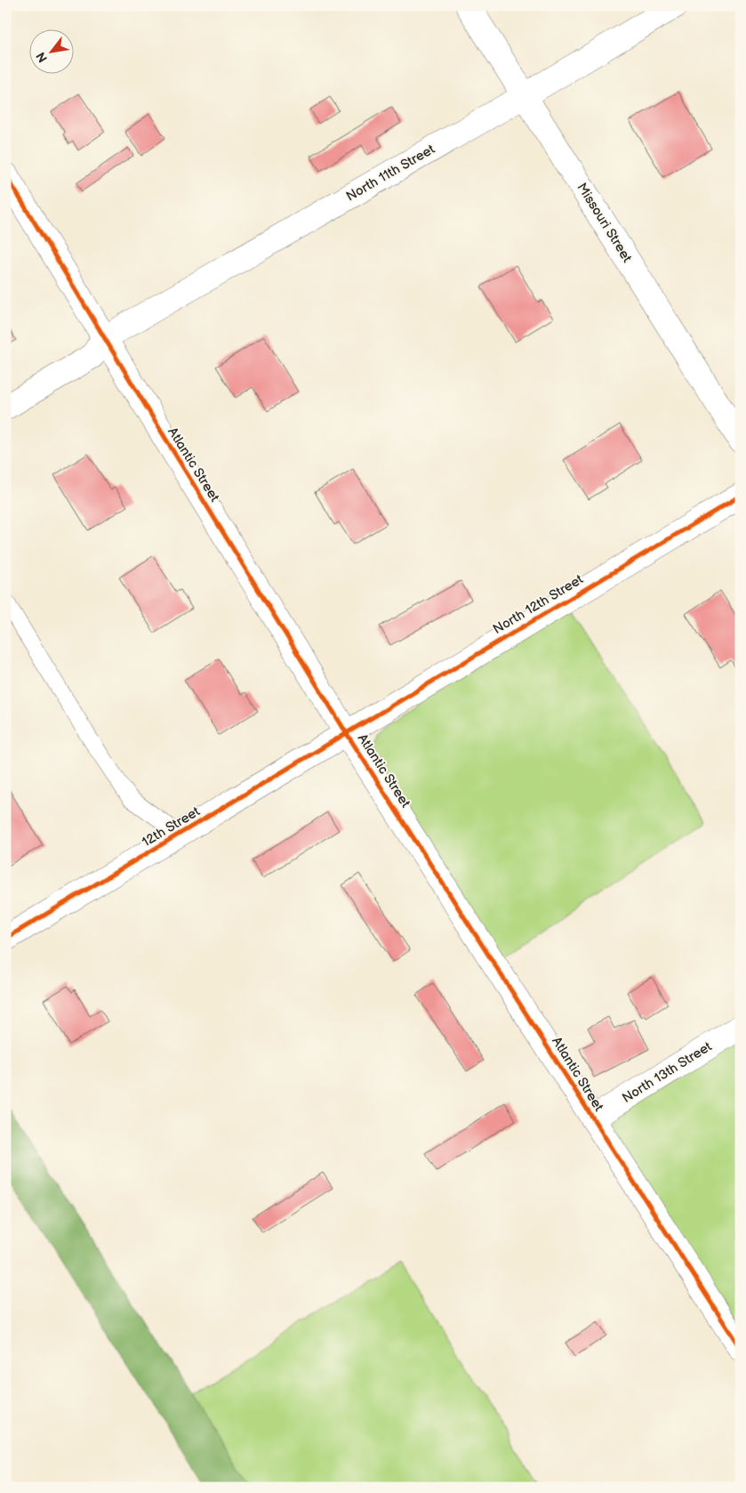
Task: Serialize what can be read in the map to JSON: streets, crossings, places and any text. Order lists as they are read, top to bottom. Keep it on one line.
{"streets":{"street":["North 11th Street","Missouri Street","Atlantic Street","North 12th Street","12th Street","North 13th Street"]},"crossings":[["North 11th Street","Missouri Street"],["North 11th Street","Atlantic Street"],["Atlantic Street","North 12th Street"],["Atlantic Street","12th Street"],["Atlantic Street","North 13th Street"],["North 12th Street","12th Street"]],"north":"bottom left"}
